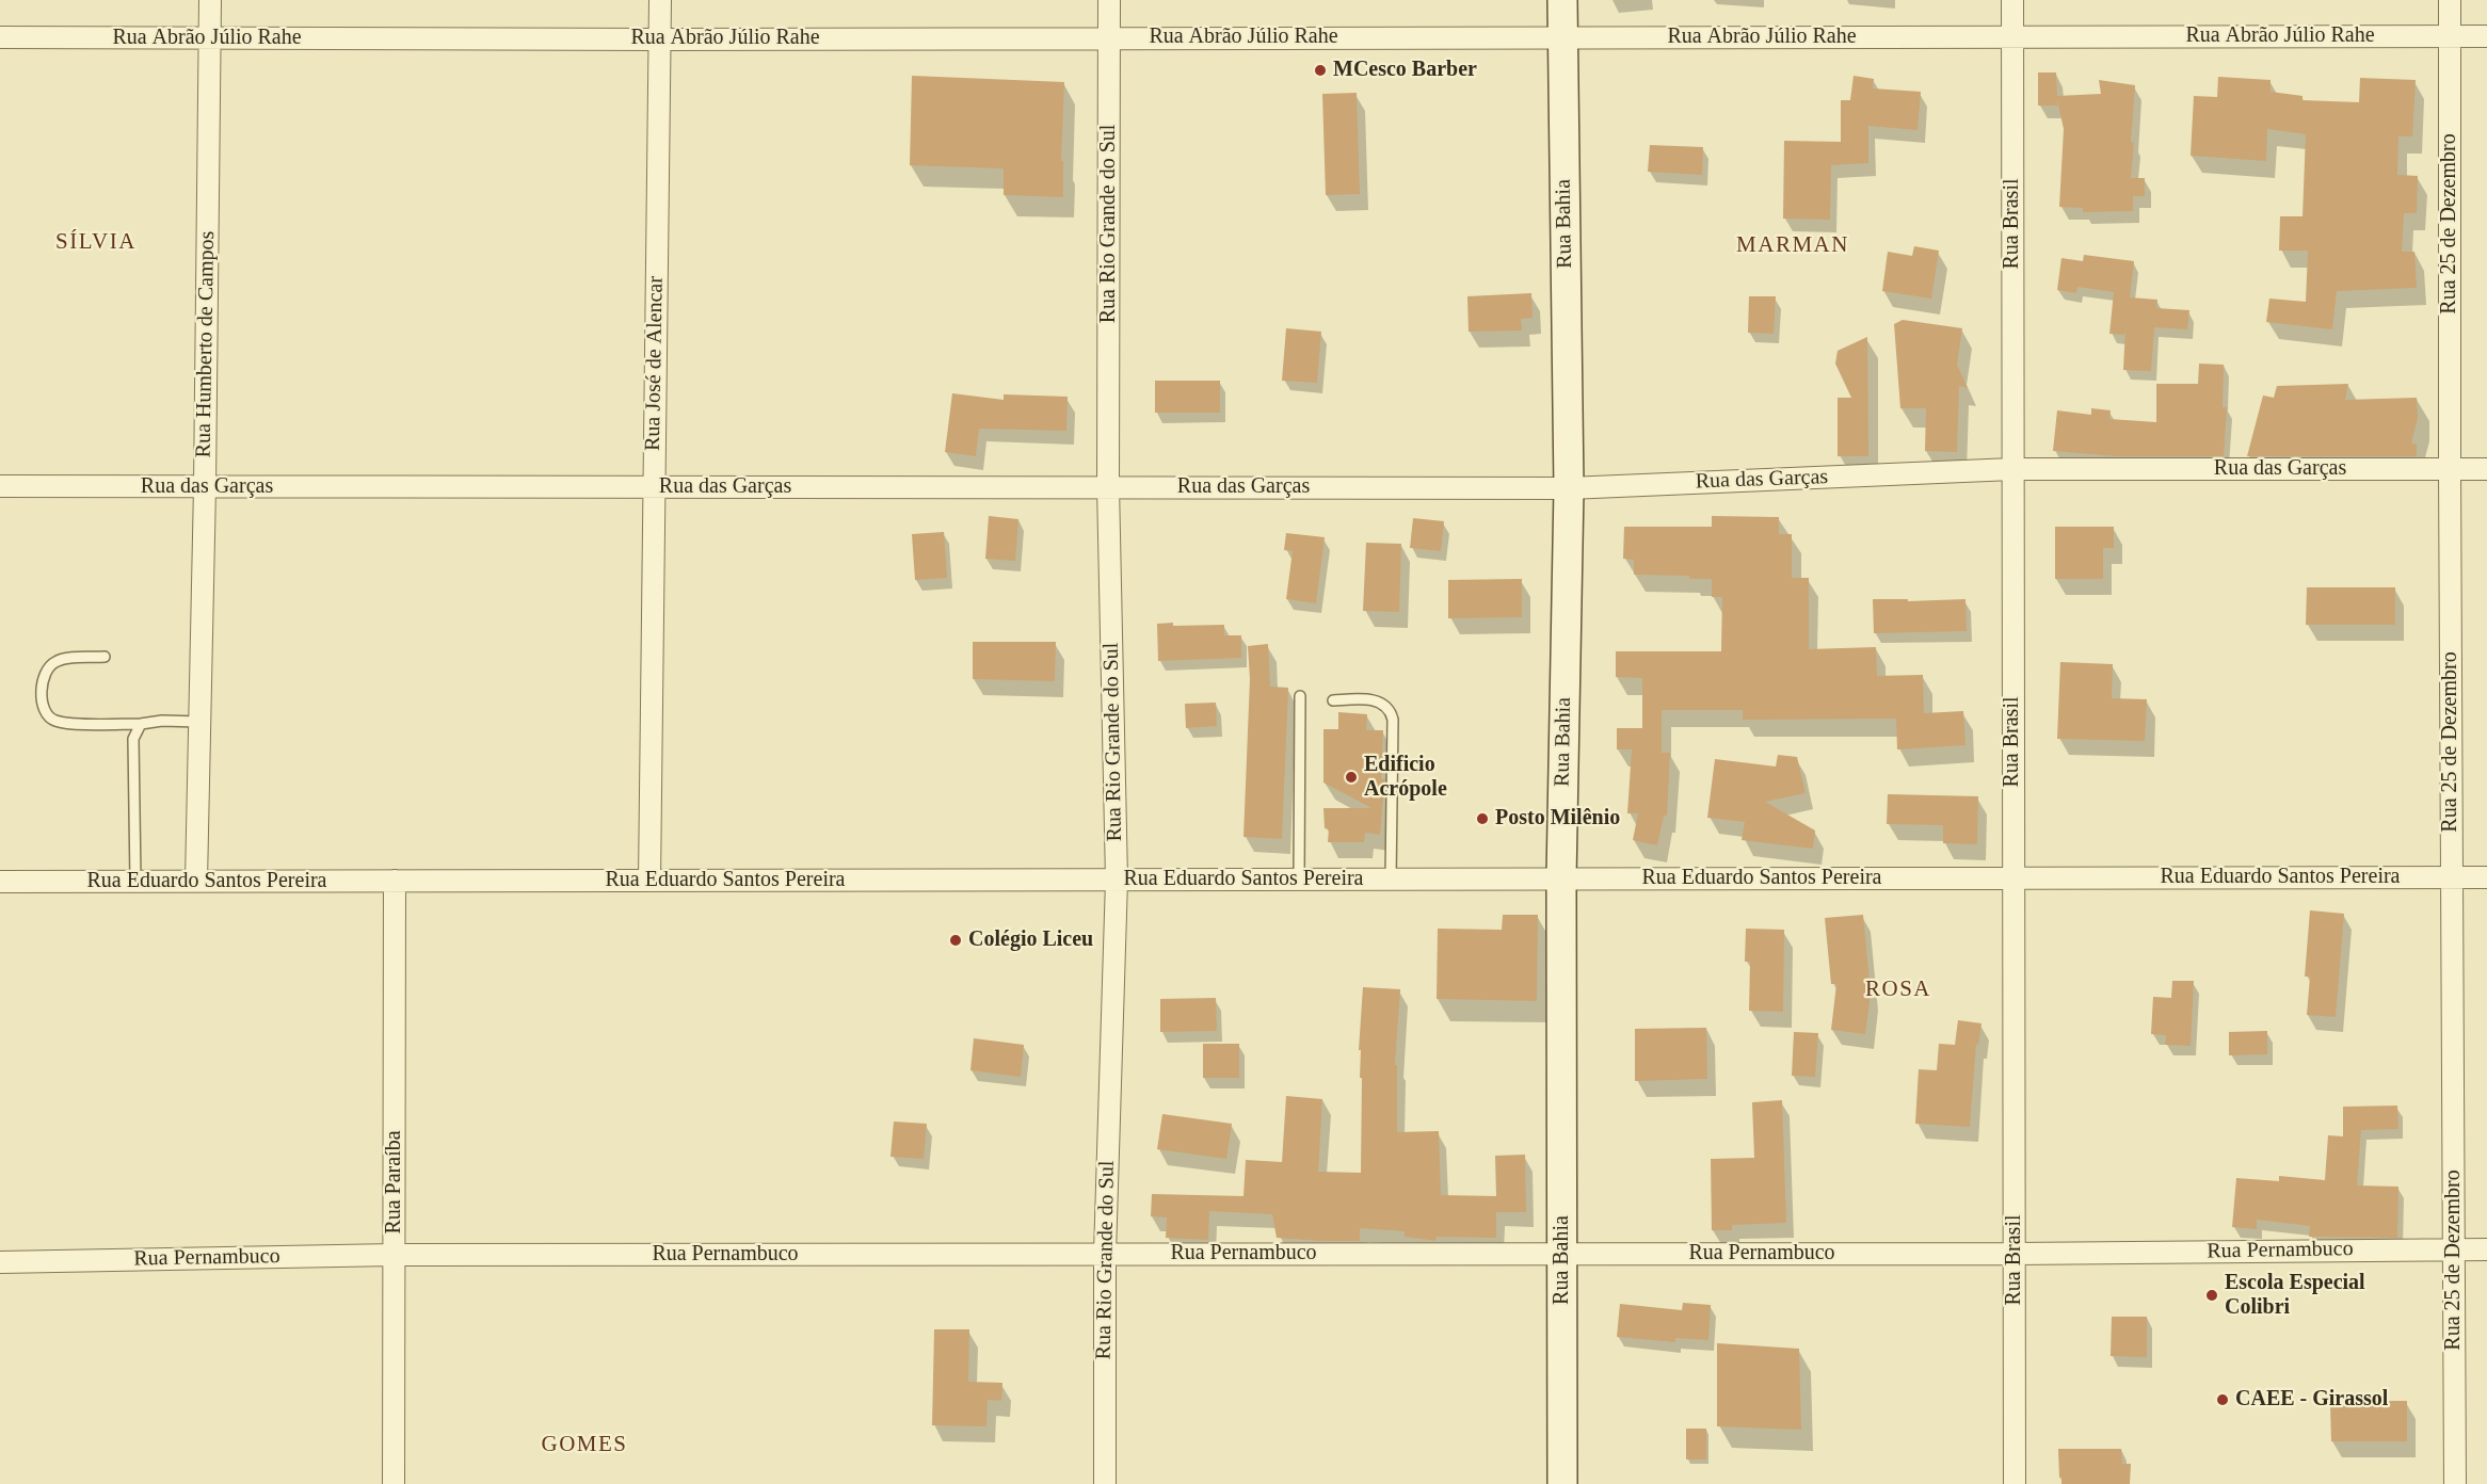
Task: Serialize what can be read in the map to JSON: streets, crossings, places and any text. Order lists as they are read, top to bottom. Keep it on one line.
{"streets":{"main road":["Rua Bahia"],"street":["Rua Abrão Júlio Rahe","Rua Rio Grande do Sul","Rua Brasil","Rua 25 de Dezembro","Rua Humberto de Campos","Rua José de Alencar","Rua das Garças","Rua Eduardo Santos Pereira","Rua Paraíba","Rua Pernambuco"]},"crossings":[["Rua Abrão Júlio Rahe","Rua Rio Grande do Sul"],["Rua Abrão Júlio Rahe","Rua Bahia"],["Rua Abrão Júlio Rahe","Rua Brasil"],["Rua Abrão Júlio Rahe","Rua 25 de Dezembro"],["Rua Abrão Júlio Rahe","Rua Humberto de Campos"],["Rua Abrão Júlio Rahe","Rua José de Alencar"],["Rua Rio Grande do Sul","Rua das Garças"],["Rua Rio Grande do Sul","Rua Eduardo Santos Pereira"],["Rua Rio Grande do Sul","Rua Pernambuco"],["Rua Bahia","Rua das Garças"],["Rua Bahia","Rua Eduardo Santos Pereira"],["Rua Bahia","Rua Pernambuco"],["Rua Brasil","Rua das Garças"],["Rua Brasil","Rua Eduardo Santos Pereira"],["Rua Brasil","Rua Pernambuco"],["Rua 25 de Dezembro","Rua das Garças"],["Rua 25 de Dezembro","Rua Eduardo Santos Pereira"],["Rua 25 de Dezembro","Rua Pernambuco"],["Rua Humberto de Campos","Rua das Garças"],["Rua Humberto de Campos","Rua Eduardo Santos Pereira"],["Rua José de Alencar","Rua das Garças"],["Rua José de Alencar","Rua Eduardo Santos Pereira"],["Rua Eduardo Santos Pereira","Rua Paraíba"],["Rua Paraíba","Rua Pernambuco"]],"districts":["SÍLVIA","MARMAN","ROSA","GOMES"],"places":["MCesco Barber","Edificio Acrópole","Posto Milênio","Colégio Liceu","Escola Especial Colibri","CAEE - Girassol"]}
